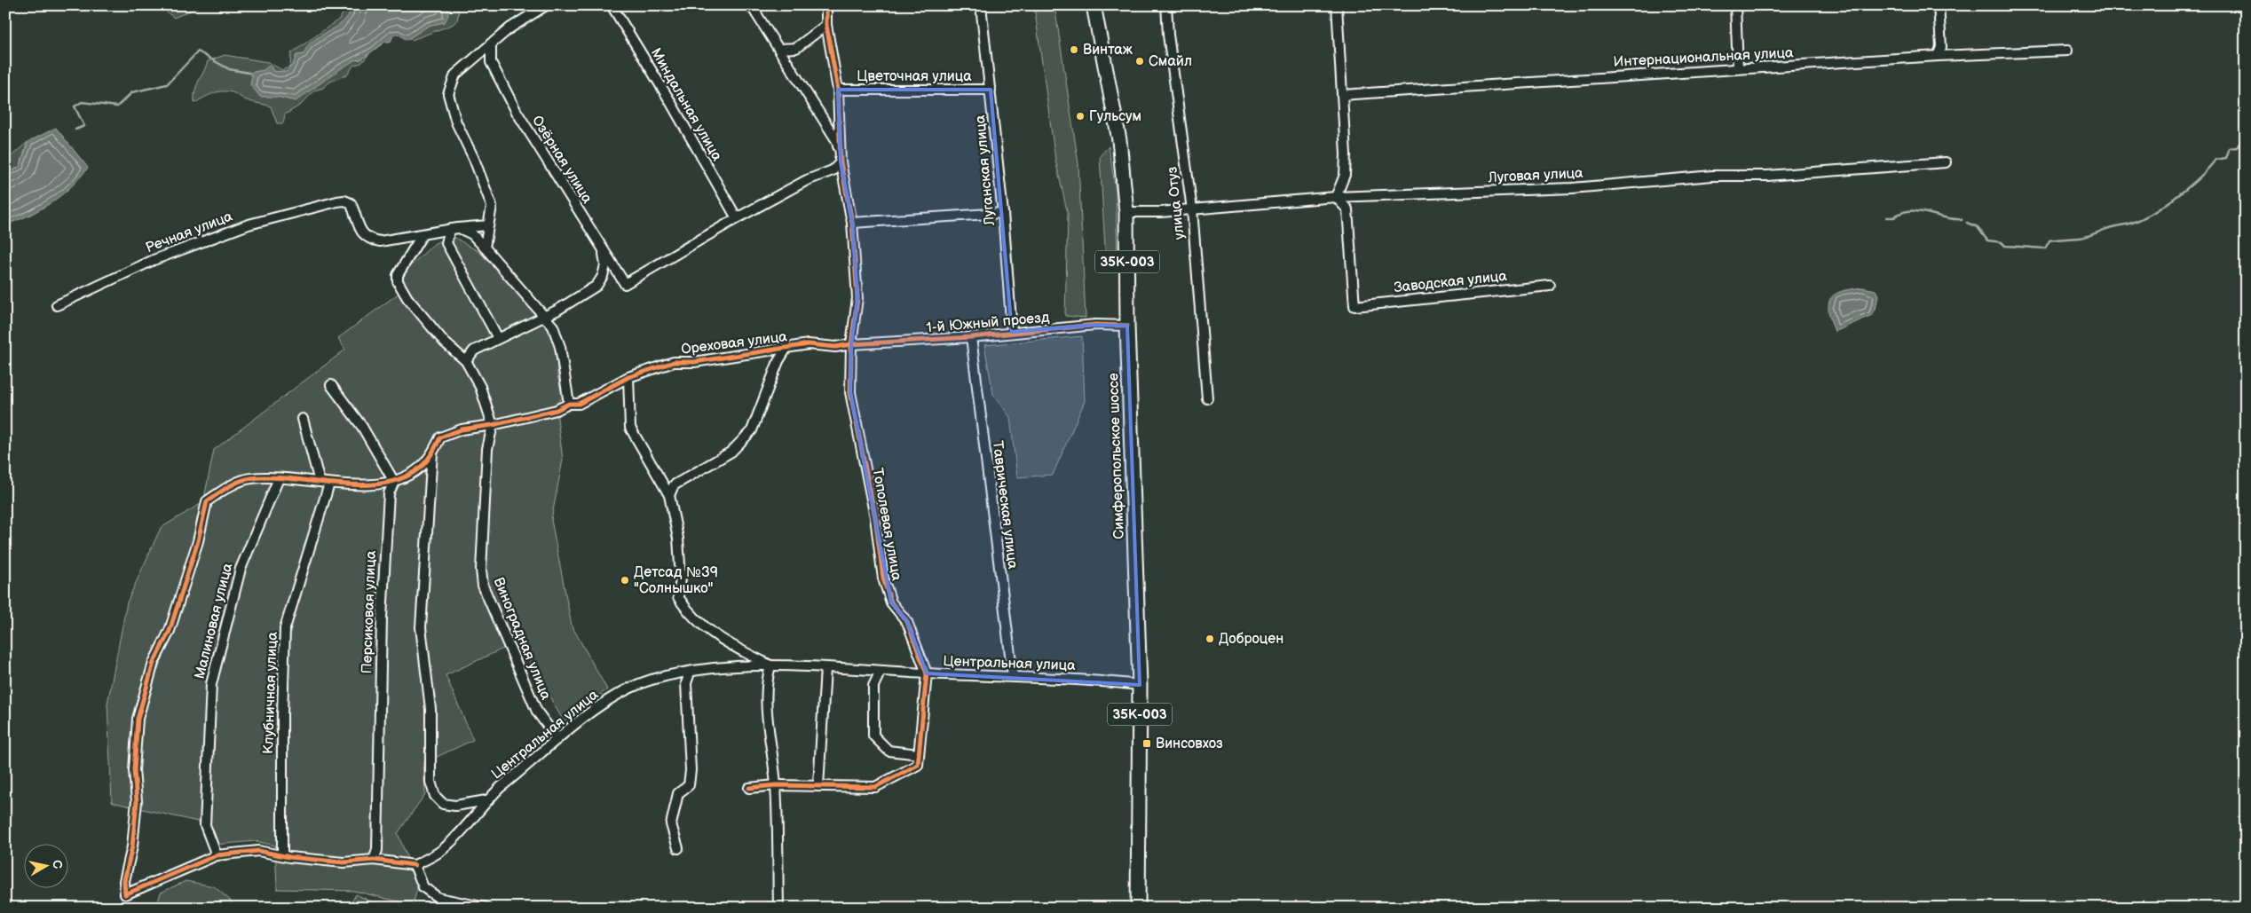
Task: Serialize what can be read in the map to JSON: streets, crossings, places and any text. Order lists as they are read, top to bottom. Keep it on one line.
{"streets":{"main road":["35К-003","Симферопольское шоссе"],"street":["Интернациональная улица","Цветочная улица","Миндальная улица","Озёрная улица","Луганская улица","Луговая улица","улица Отуз","Речная улица","Заводская улица","1-й Южный проезд","Ореховая улица","Таврическая улица","Тополевая улица","Персиковая улица","Малиновая улица","Виноградная улица","Центральная улица","Клубничная улица"]},"crossings":[["Цветочная улица","Луганская улица"],["Миндальная улица","Озёрная улица"],["Луганская улица","1-й Южный проезд"],["Луговая улица","улица Отуз"],["Луговая улица","Заводская улица"],["Луговая улица","Симферопольское шоссе"],["1-й Южный проезд","Ореховая улица"],["1-й Южный проезд","Симферопольское шоссе"],["1-й Южный проезд","Таврическая улица"],["1-й Южный проезд","Тополевая улица"],["Ореховая улица","Тополевая улица"],["Ореховая улица","Персиковая улица"],["Ореховая улица","Малиновая улица"],["Ореховая улица","Виноградная улица"],["Ореховая улица","Центральная улица"],["Ореховая улица","Клубничная улица"],["Симферопольское шоссе","Центральная улица"],["Таврическая улица","Центральная улица"],["Тополевая улица","Центральная улица"],["Виноградная улица","Центральная улица"]],"places":{"other":["Винтаж","Смайл","Гульсум","Детсад №39 \"Солнышко\"","Доброцен"],"transit":["Винсовхоз"]},"north":"right"}
